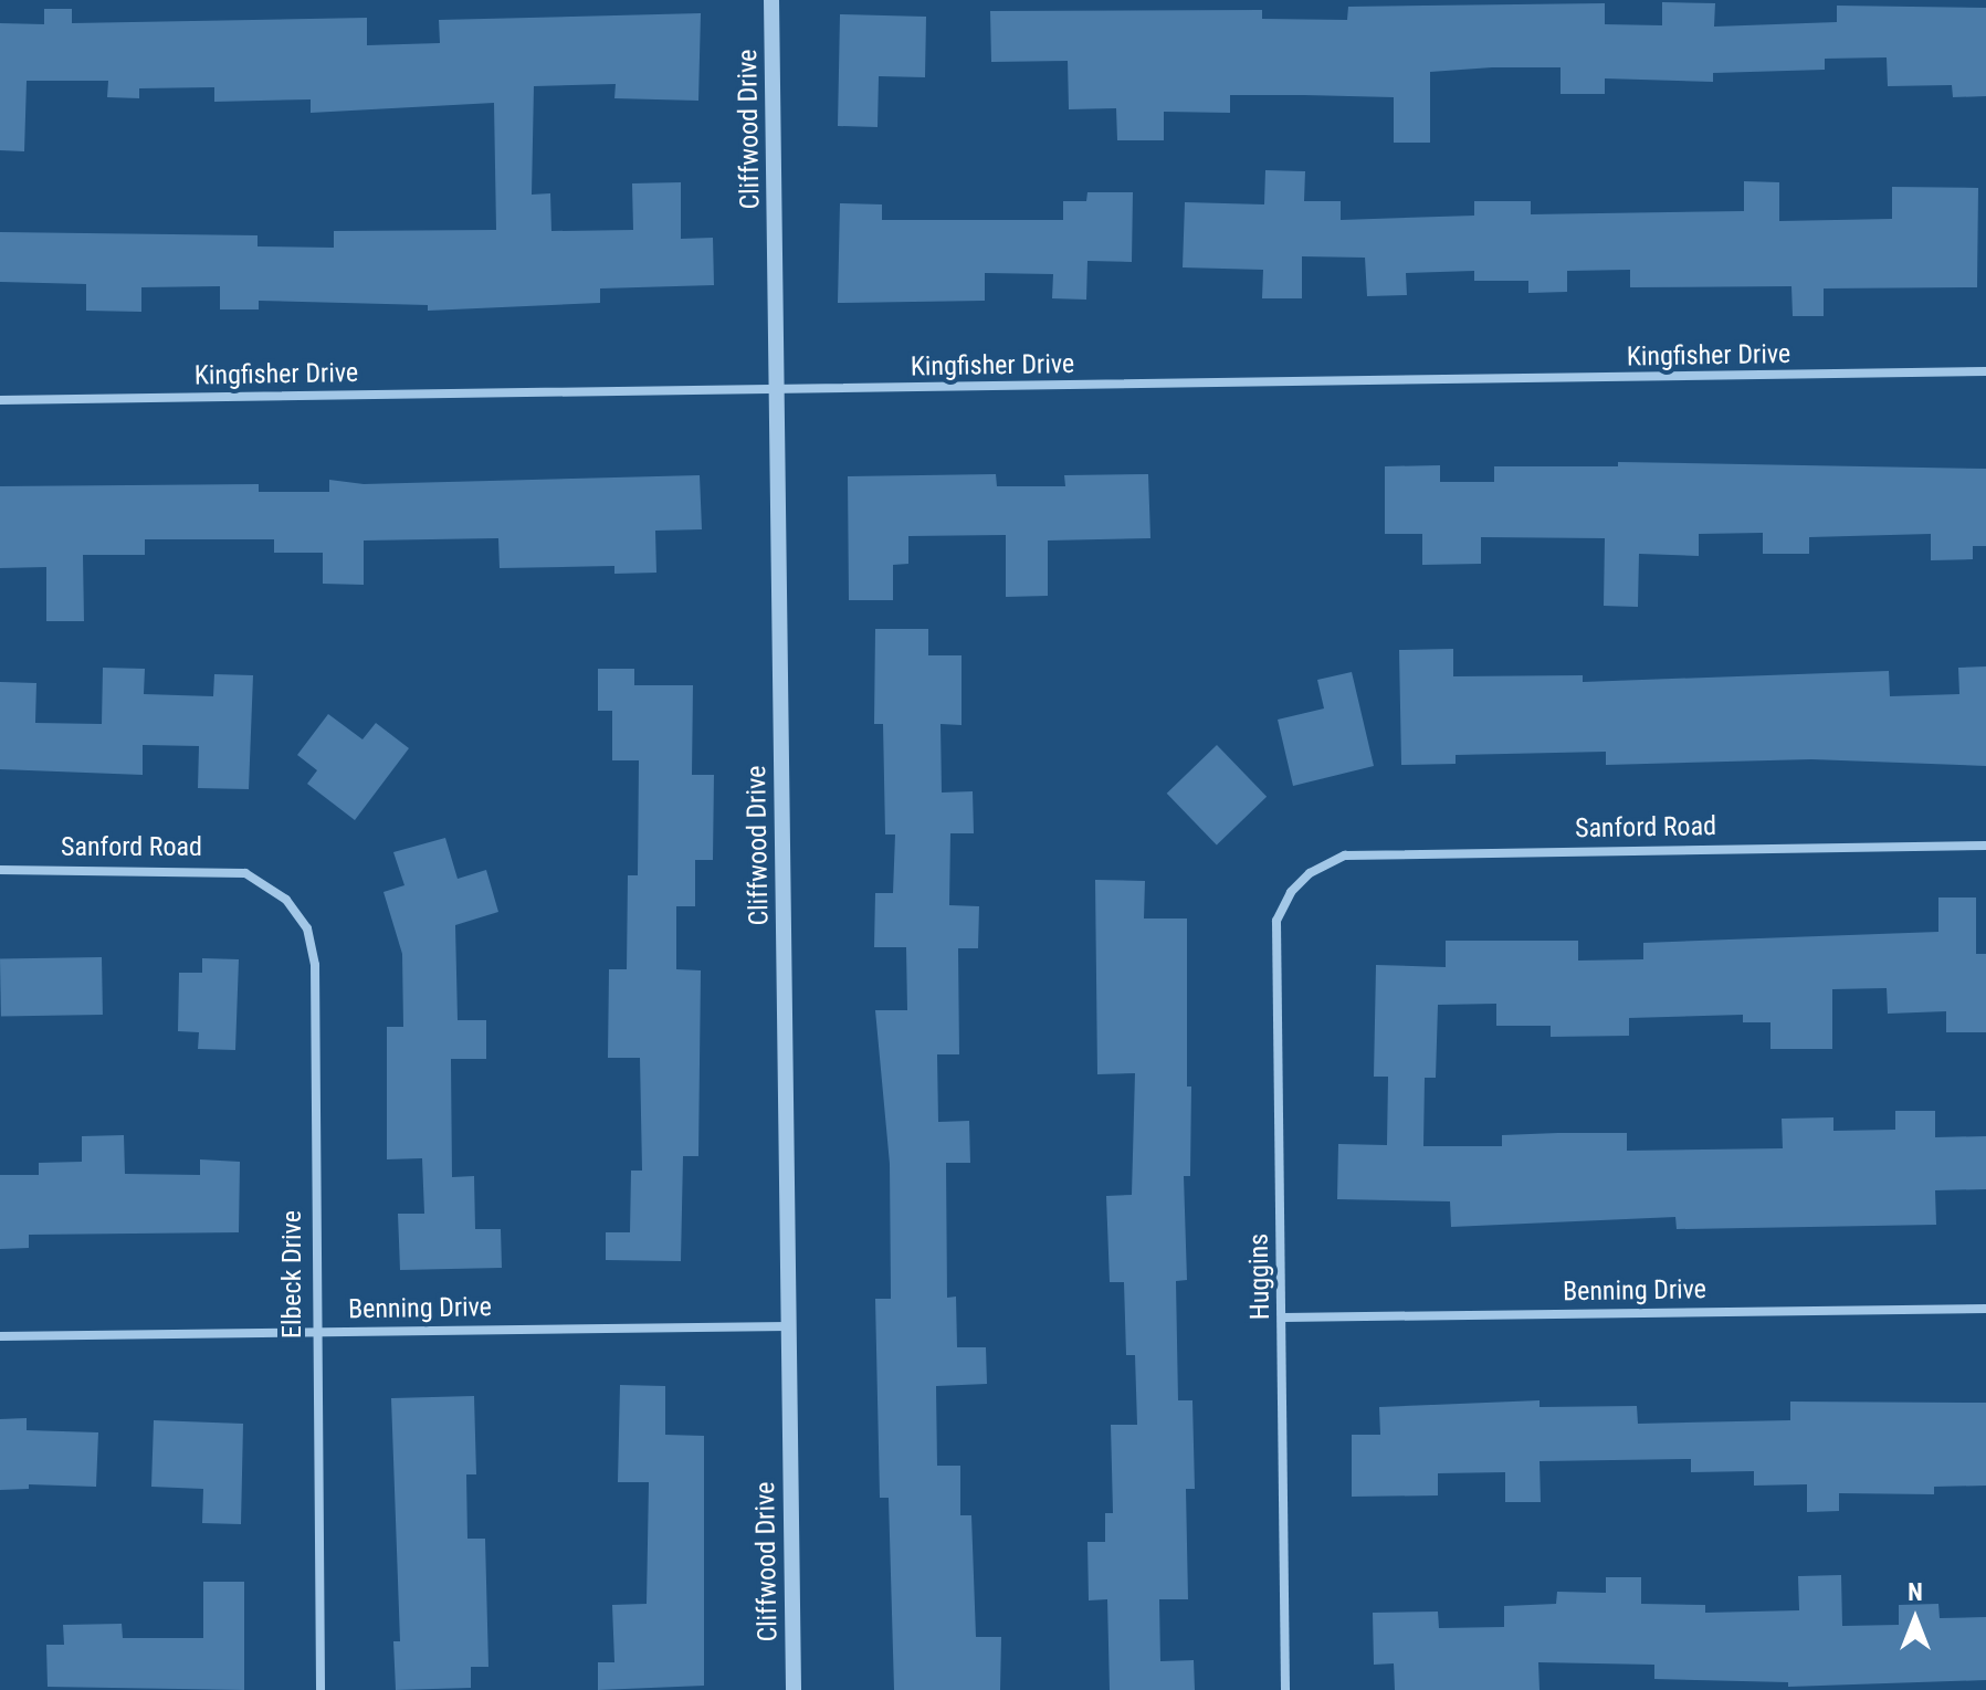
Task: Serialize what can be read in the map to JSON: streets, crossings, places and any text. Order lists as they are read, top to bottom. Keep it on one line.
{"streets":{"street":["Cliffwood Drive","Kingfisher Drive","Sanford Road","Elbeck Drive","Huggins","Benning Drive"]},"crossings":[["Cliffwood Drive","Kingfisher Drive"],["Cliffwood Drive","Benning Drive"],["Sanford Road","Elbeck Drive"],["Sanford Road","Huggins"],["Elbeck Drive","Benning Drive"],["Huggins","Benning Drive"]],"north":"top"}
